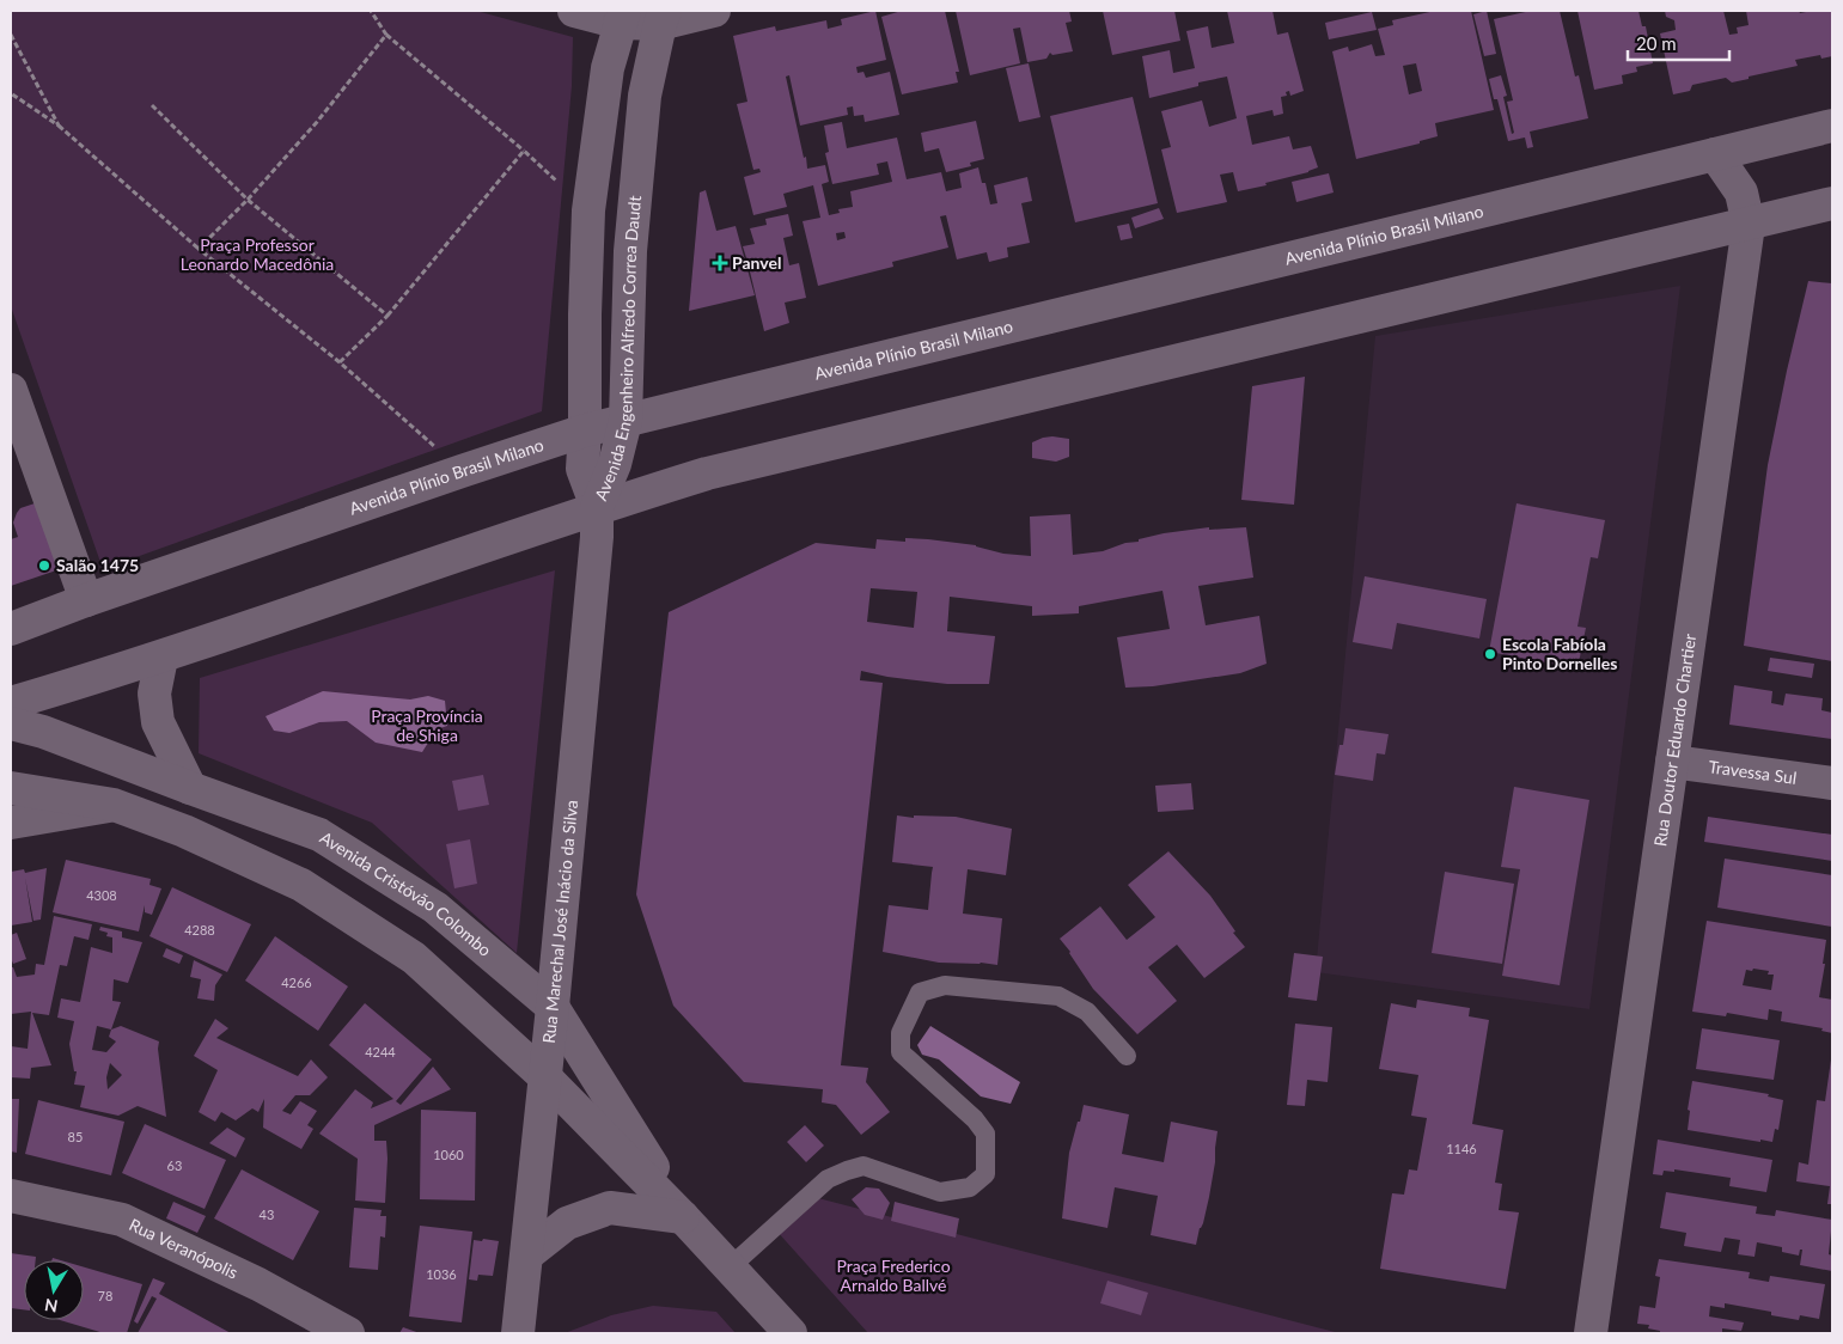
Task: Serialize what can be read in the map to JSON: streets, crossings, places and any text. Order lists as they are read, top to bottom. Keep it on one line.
{"streets":{"main road":["Avenida Plínio Brasil Milano","Avenida Engenheiro Alfredo Correa Daudt","Rua Doutor Eduardo Chartier","Travessa Sul","Avenida Cristóvão Colombo","Rua Marechal José Inácio da Silva","Rua Veranópolis"]},"crossings":[["Avenida Plínio Brasil Milano","Avenida Engenheiro Alfredo Correa Daudt"],["Avenida Plínio Brasil Milano","Rua Doutor Eduardo Chartier"],["Avenida Engenheiro Alfredo Correa Daudt","Rua Marechal José Inácio da Silva"],["Rua Doutor Eduardo Chartier","Travessa Sul"],["Avenida Cristóvão Colombo","Rua Marechal José Inácio da Silva"]],"parks":["Praça Professor Leonardo Macedônia","Praça Província de Shiga","Praça Frederico Arnaldo Ballvé"],"places":{"health":["Panvel"],"other":["Salão 1475","Escola Fabíola Pinto Dornelles"]},"house_numbers":["4308","4288","4266","4244","85","1146","1060","63","43","1036","78"],"scale_bar":"20 m","north":"bottom"}
